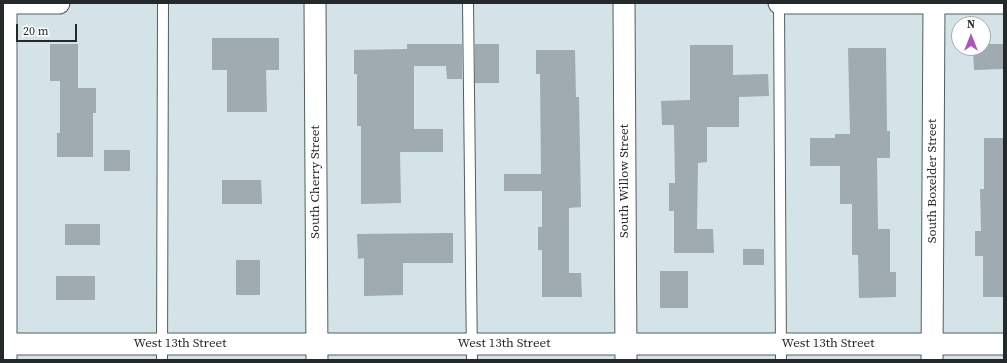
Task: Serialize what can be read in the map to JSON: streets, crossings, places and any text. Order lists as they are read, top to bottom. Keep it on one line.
{"streets":{"street":["South Willow Street","South Boxelder Street","South Cherry Street","West 13th Street"]},"crossings":[["South Willow Street","West 13th Street"],["South Boxelder Street","West 13th Street"],["South Cherry Street","West 13th Street"]],"scale_bar":"20 m","north":"top"}
